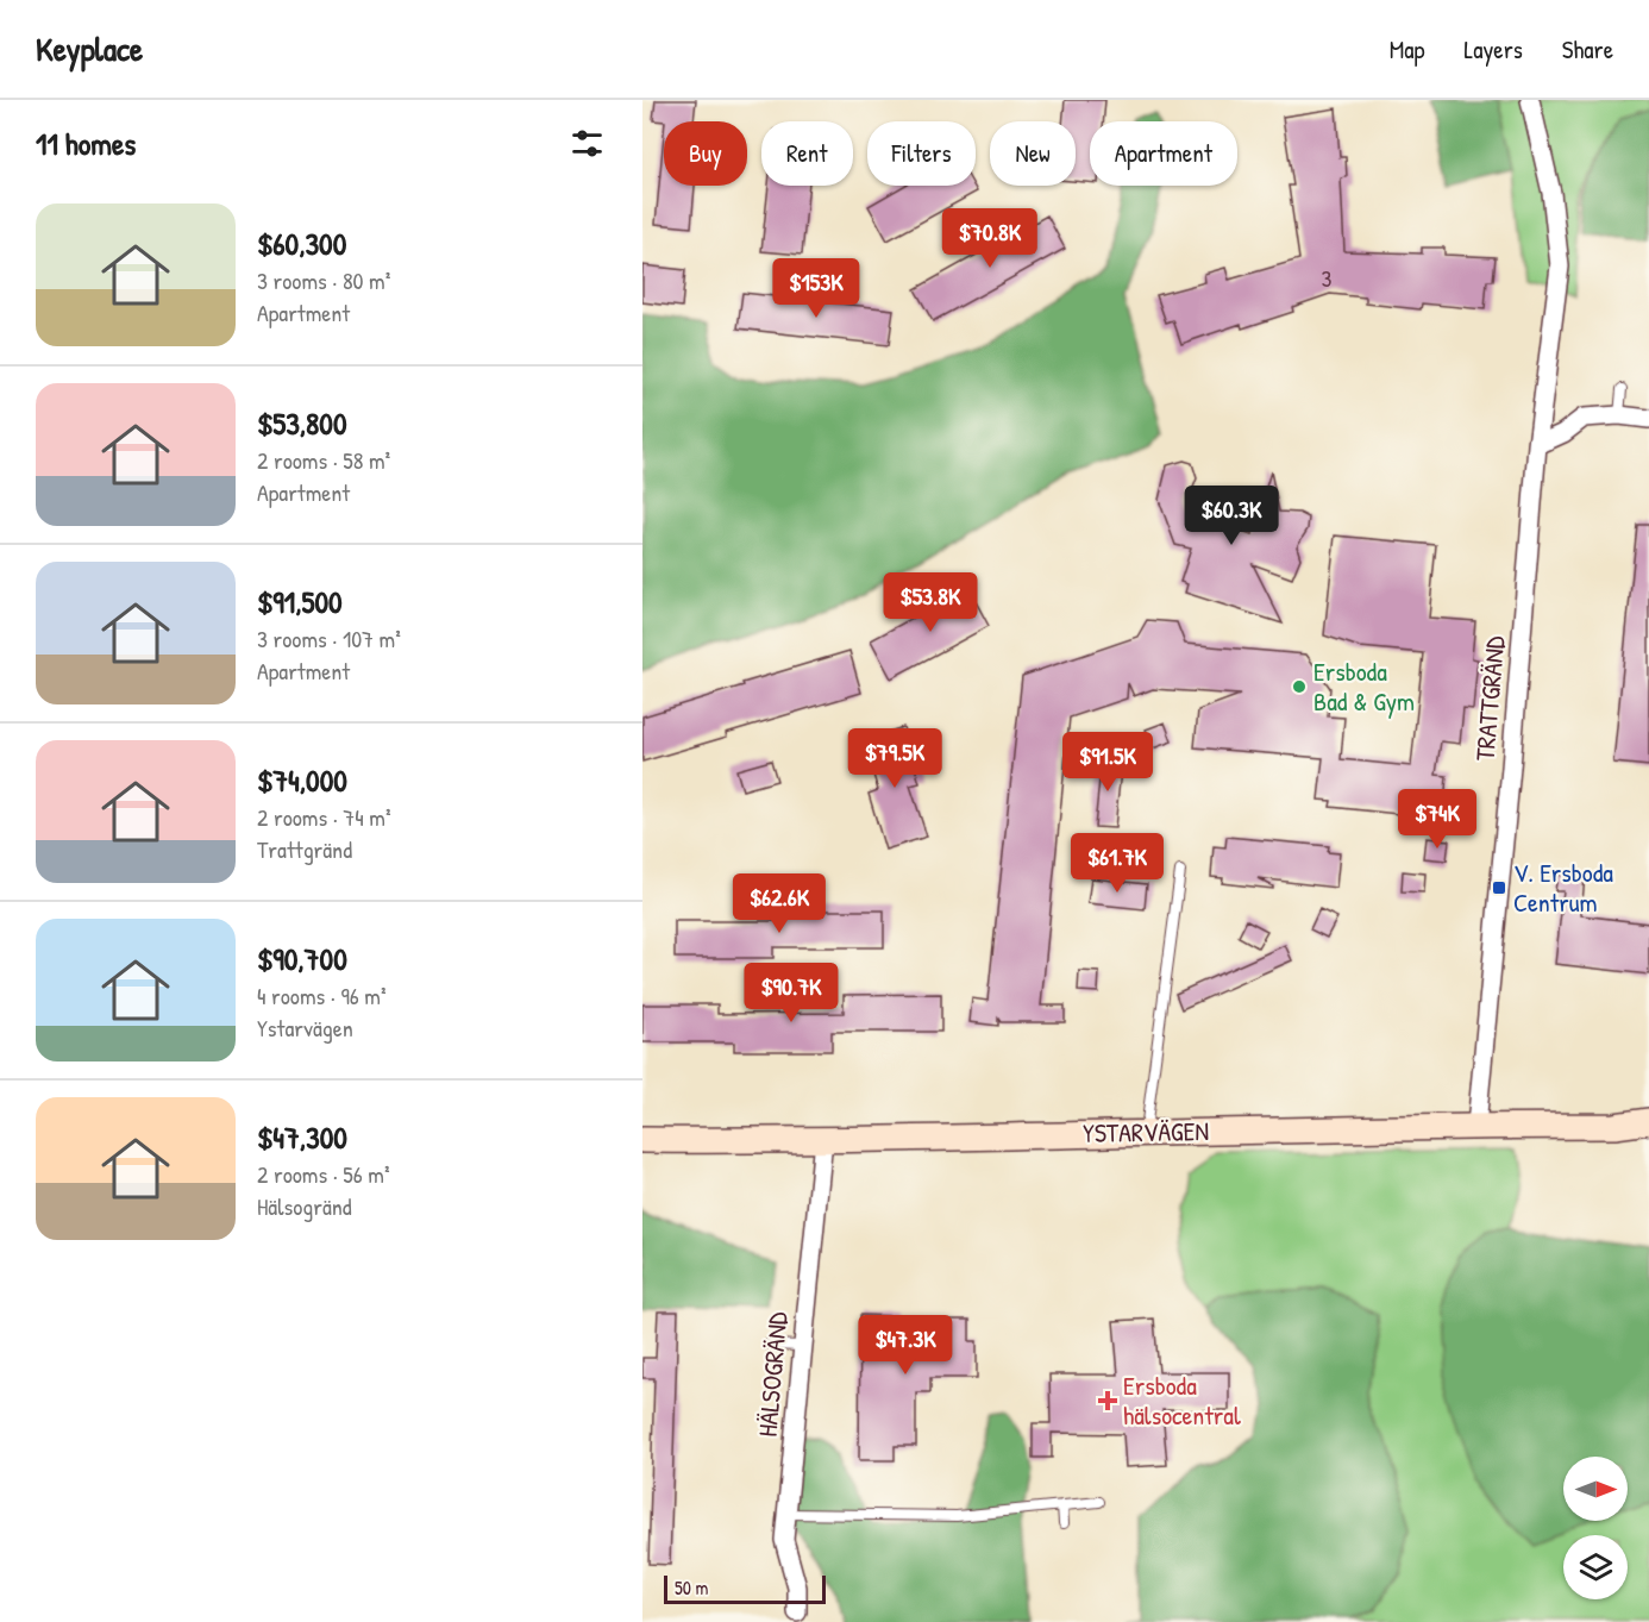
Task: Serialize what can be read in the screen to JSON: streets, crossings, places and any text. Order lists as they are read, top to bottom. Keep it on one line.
{"streets":{"street":["TRATTGRÄND","YSTARVÄGEN","HÄLSOGRÄND"]},"crossings":[["TRATTGRÄND","YSTARVÄGEN"],["YSTARVÄGEN","HÄLSOGRÄND"]],"places":{"other":["Ersboda Bad & Gym"],"transit":["V. Ersboda Centrum"],"health":["Ersboda hälsocentral"]},"house_numbers":["3"],"scale_bar":"50 m","north":"right","page":{"header":"Keyplace","nav":["Map","Layers","Share"],"heading":"11 homes","chip":["Buy","Rent","Filters","New","Apartment"],"list":[{"name":"$60,300","note":"3 rooms · 80 m² · Apartment"},{"name":"$53,800","note":"2 rooms · 58 m² · Apartment"},{"name":"$91,500","note":"3 rooms · 107 m² · Apartment"},{"name":"$74,000","note":"2 rooms · 74 m² · Trattgränd"},{"name":"$90,700","note":"4 rooms · 96 m² · Ystarvägen"},{"name":"$47,300","note":"2 rooms · 56 m² · Hälsogränd"}],"price":["$70.8K","$153K","$60.3K","$53.8K","$79.5K","$91.5K","$74K","$61.7K","$62.6K","$90.7K","$47.3K"],"scale":"50 m"}}
